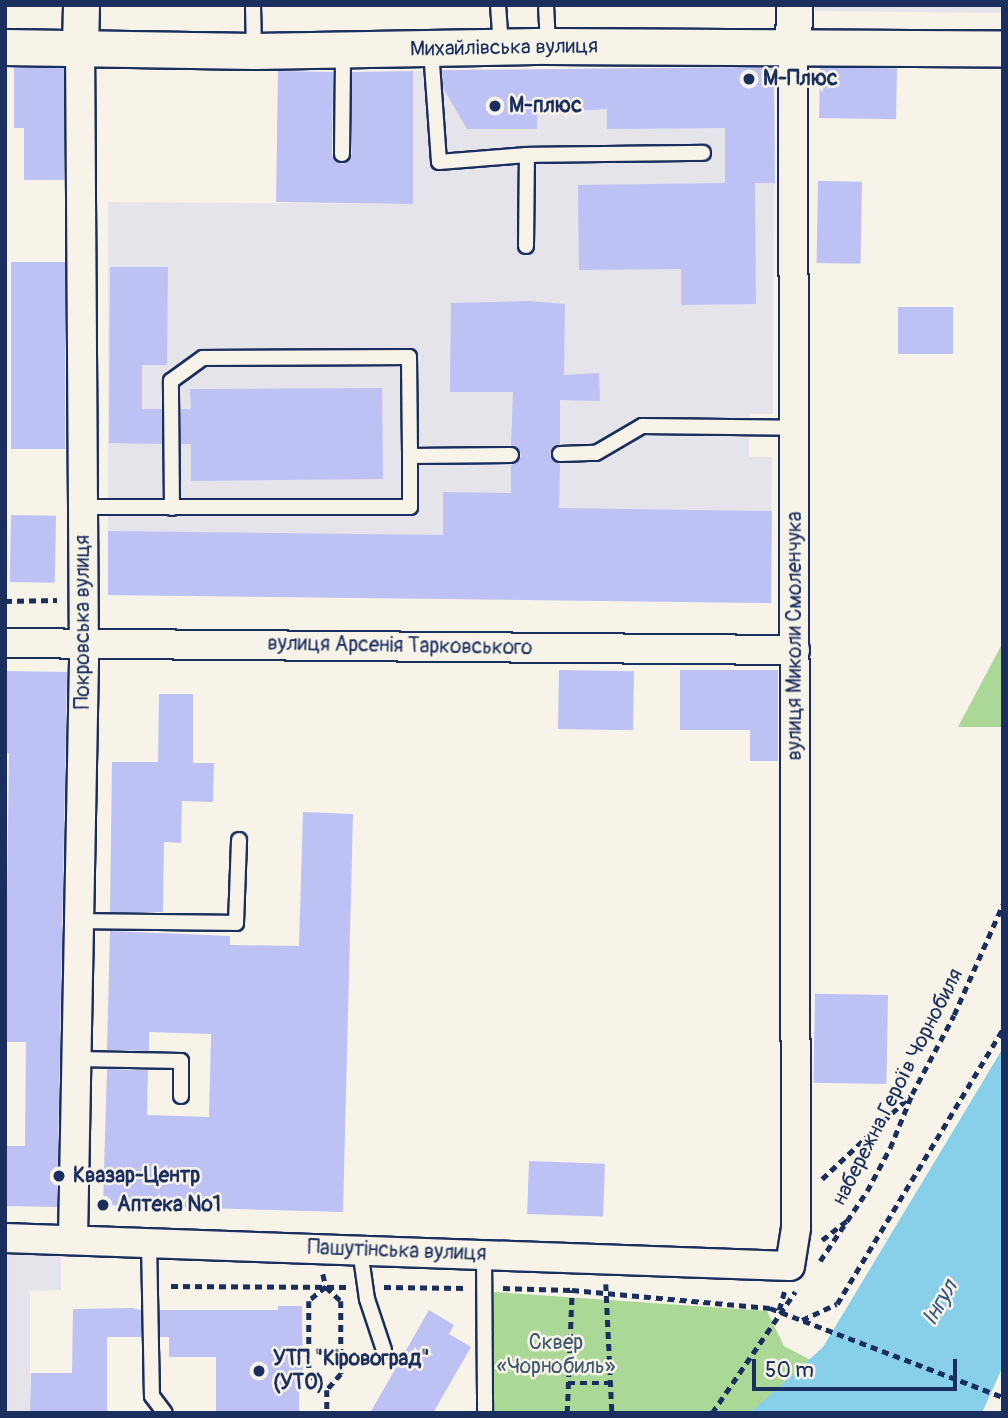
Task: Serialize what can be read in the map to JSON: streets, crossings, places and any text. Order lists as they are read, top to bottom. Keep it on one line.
{"streets":{"street":["Михайлівська вулиця","Покровська вулиця","вулиця Миколи Смоленчука","вулиця Арсенія Тарковського","Пашутінська вулиця"],"path":["набережна Героїв Чорнобиля"]},"crossings":[["Михайлівська вулиця","Покровська вулиця"],["Михайлівська вулиця","вулиця Миколи Смоленчука"],["Покровська вулиця","вулиця Арсенія Тарковського"],["Покровська вулиця","Пашутінська вулиця"],["вулиця Миколи Смоленчука","вулиця Арсенія Тарковського"],["вулиця Миколи Смоленчука","набережна Героїв Чорнобиля"],["вулиця Миколи Смоленчука","Пашутінська вулиця"],["набережна Героїв Чорнобиля","Пашутінська вулиця"]],"water":["Інгул"],"parks":["Сквер «Чорнобиль»"],"places":["М-Плюс","М-плюс","Квазар-Центр","Аптека №1","УТП \"Кіровоград\" (УТО)"],"scale_bar":"50 m"}
